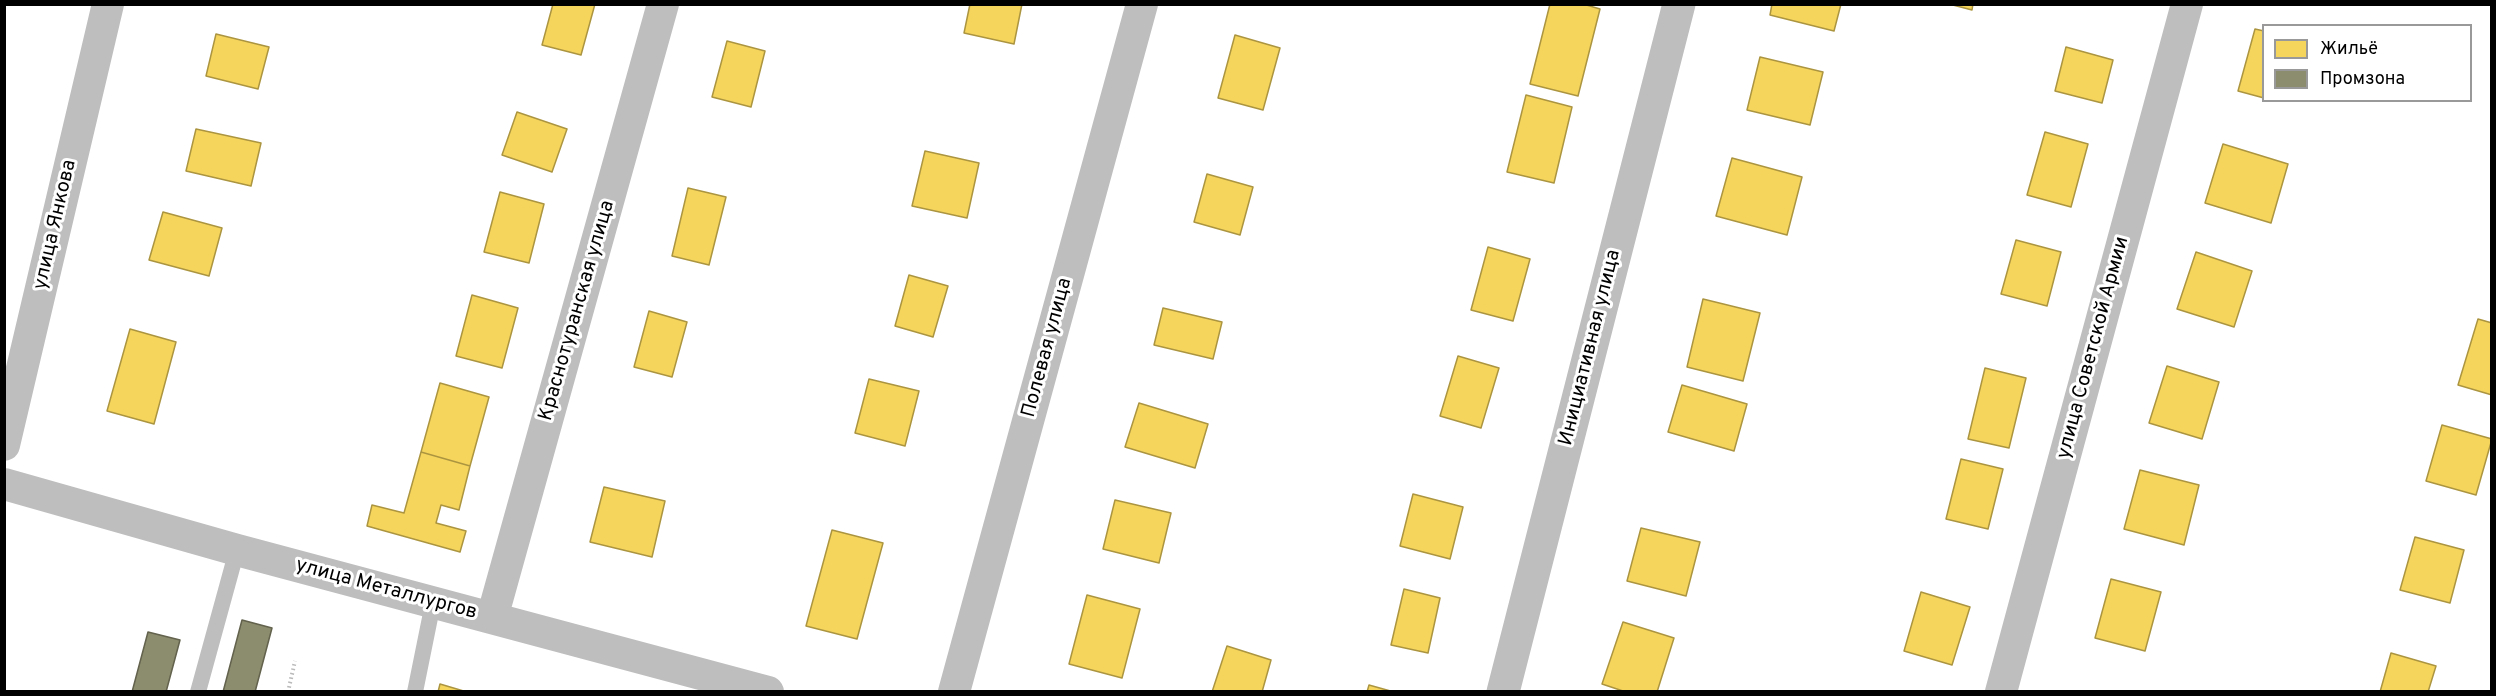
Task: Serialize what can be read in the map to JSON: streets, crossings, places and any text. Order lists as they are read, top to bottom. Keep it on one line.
{"streets":{"street":["улица Янкова","Краснотуранская улица","Полевая улица","Инициативная улица","улица Советской Армии","улица Металлургов"]},"crossings":[["Краснотуранская улица","улица Металлургов"]],"legend":["Жильё","Промзона"]}
